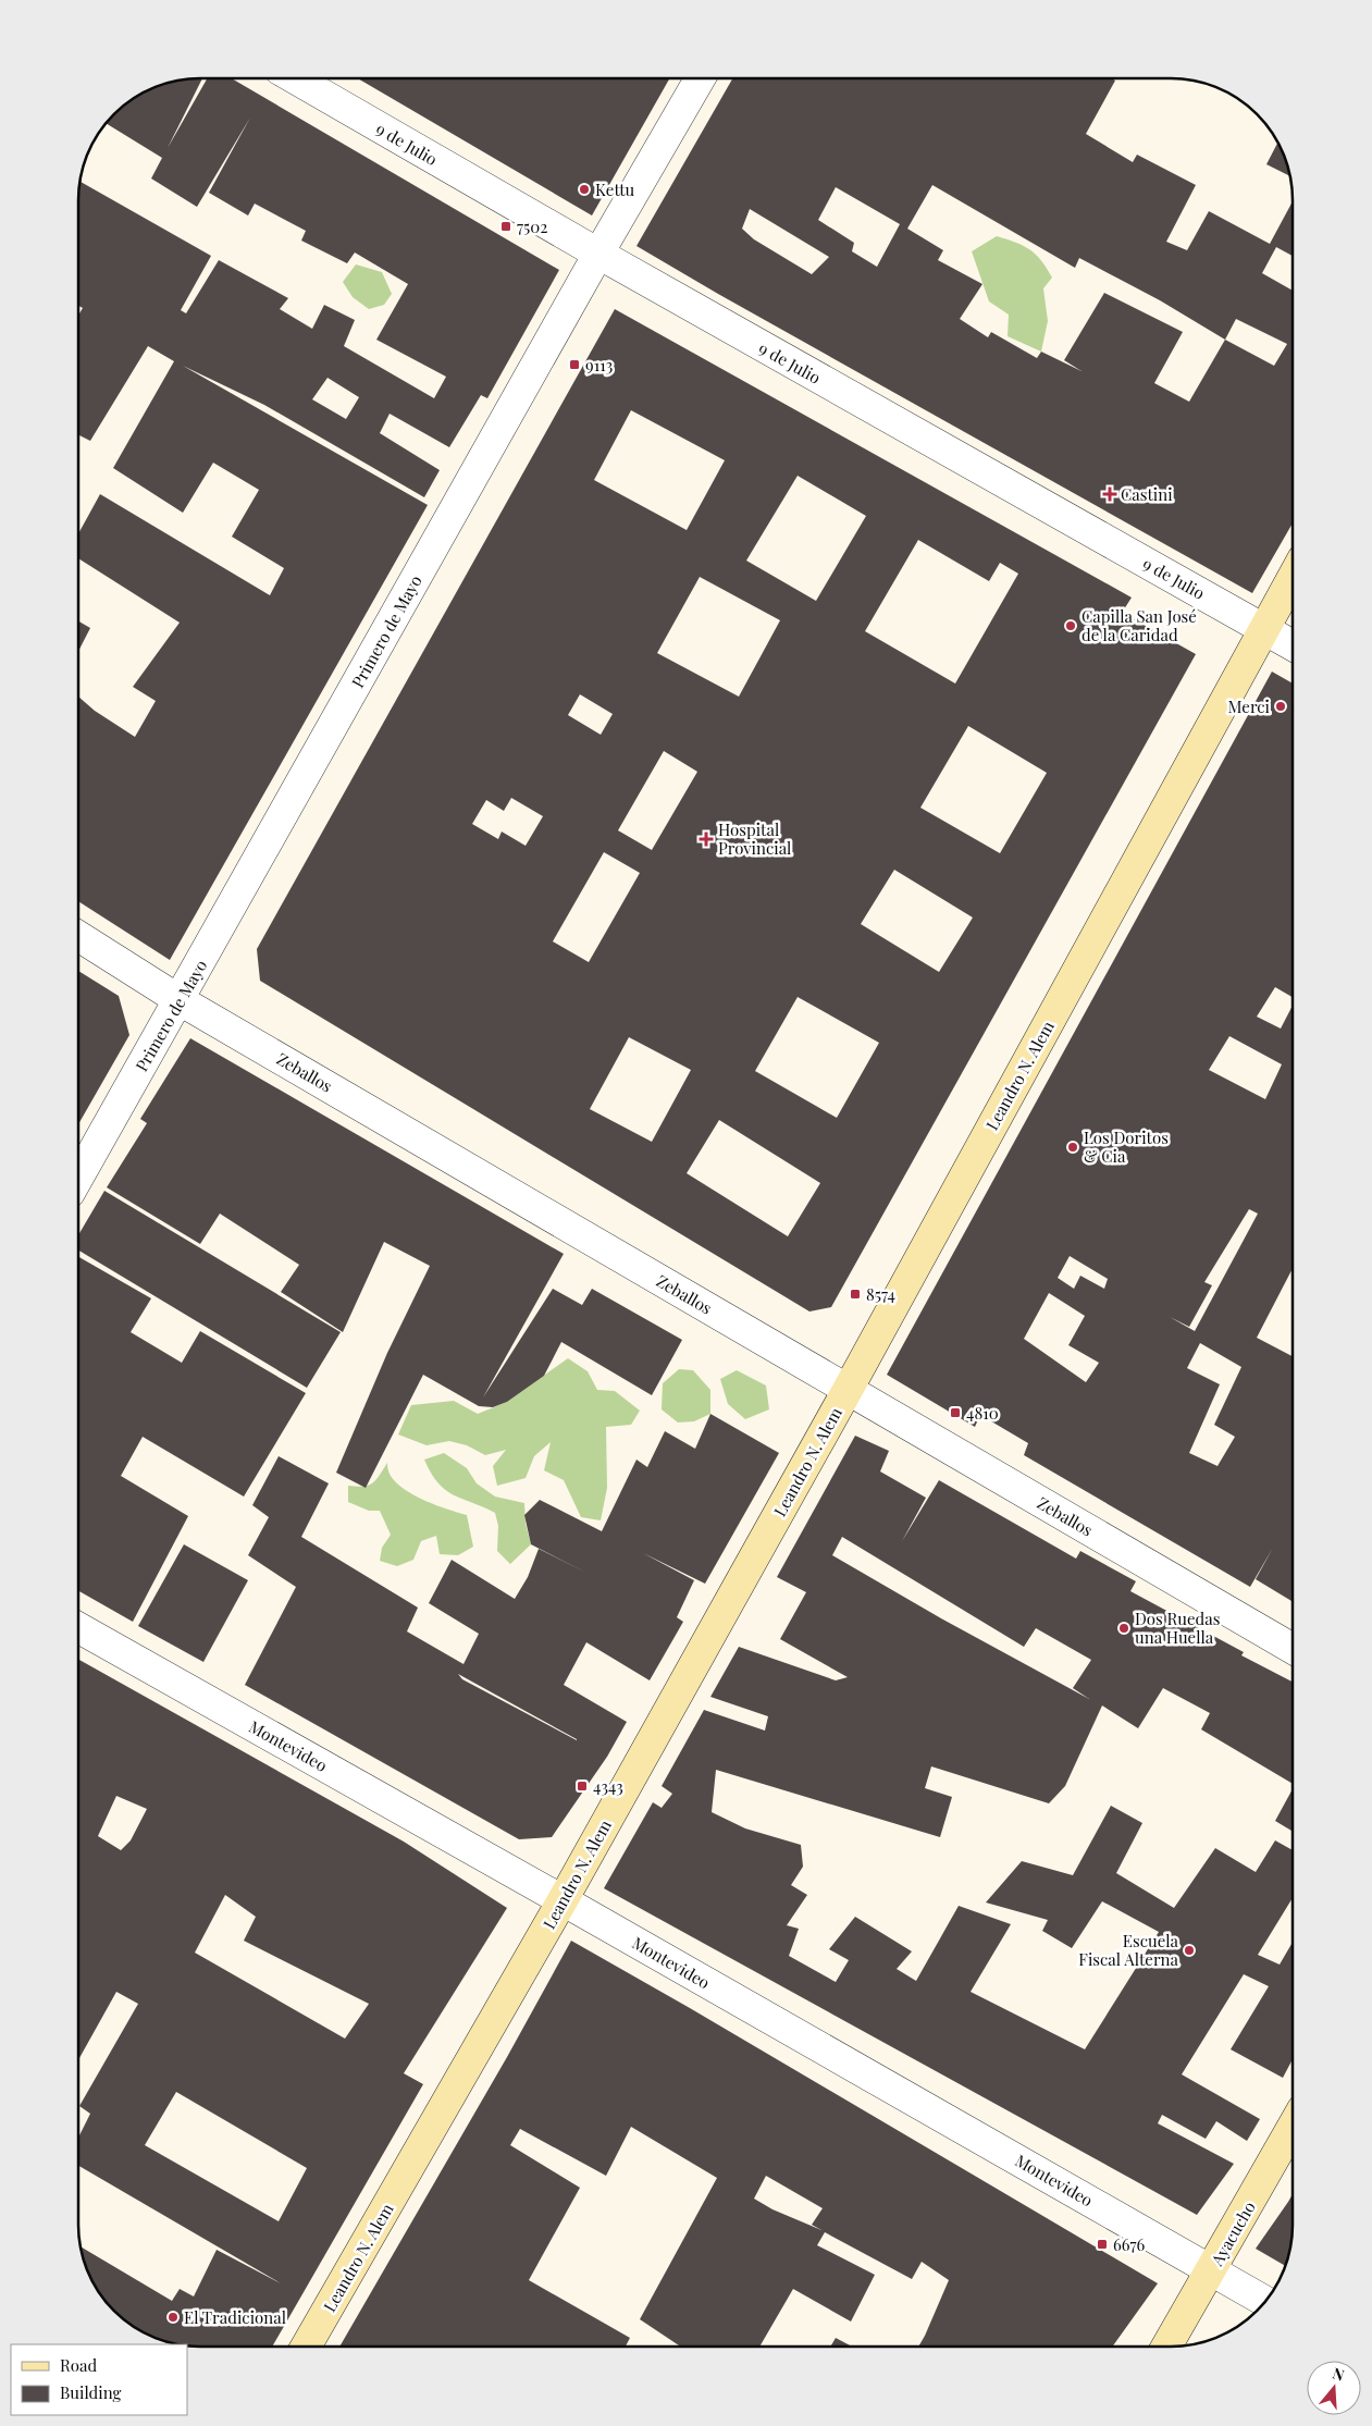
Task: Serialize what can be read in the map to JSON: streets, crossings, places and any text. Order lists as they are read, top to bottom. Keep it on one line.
{"streets":{"main road":["Leandro N. Alem","Ayacucho"],"street":["9 de Julio","Primero de Mayo","Zeballos","Montevideo"]},"crossings":[["9 de Julio","Primero de Mayo"],["9 de Julio","Leandro N. Alem"],["Primero de Mayo","Zeballos"],["Zeballos","Leandro N. Alem"],["Leandro N. Alem","Montevideo"],["Montevideo","Ayacucho"]],"places":{"other":["Kettu","Capilla San José de la Caridad","Merci","Los Doritos & Cia","Dos Ruedas una Huella","Escuela Fiscal Alterna","El Tradicional"],"transit":["7502","9113","8574","4810","4343","6676"],"health":["Castini","Hospital Provincial"]},"legend":["Road","Building"],"north":"top"}
